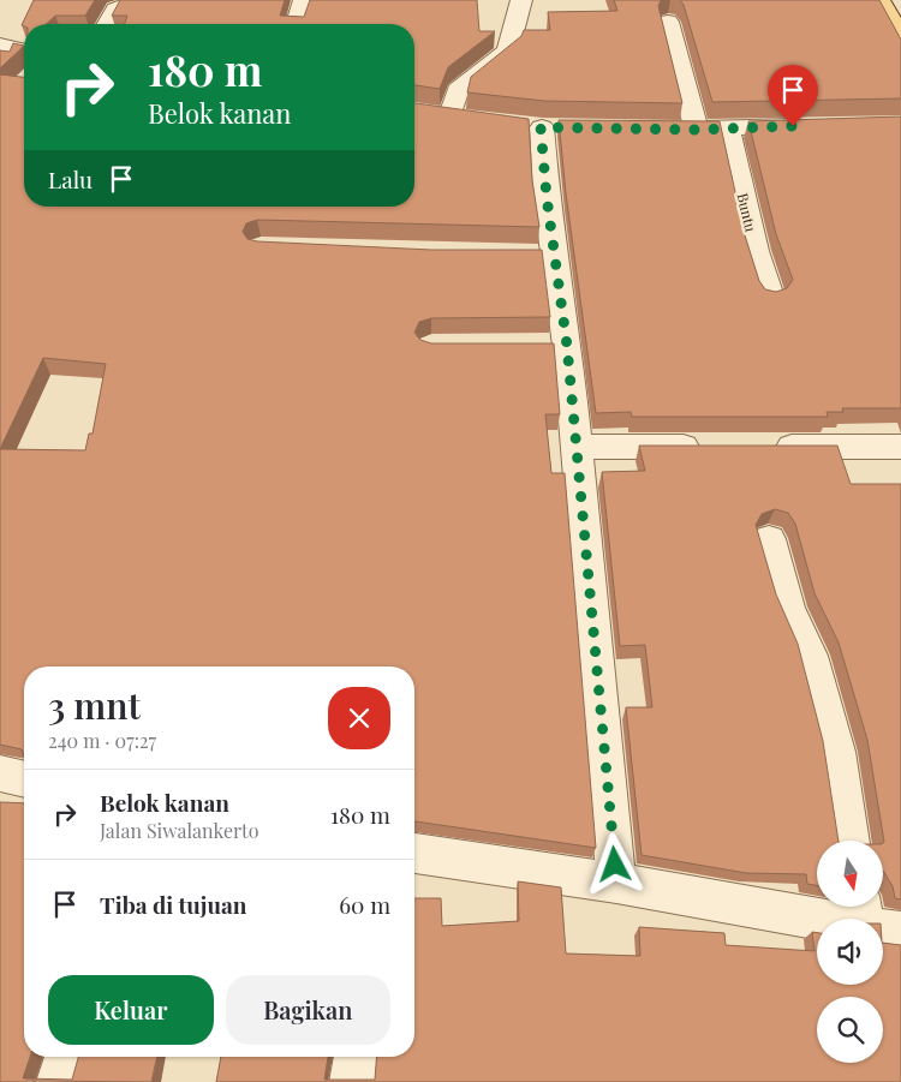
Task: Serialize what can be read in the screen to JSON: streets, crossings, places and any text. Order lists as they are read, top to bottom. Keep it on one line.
{"streets":{"street":["Buntu"]},"north":"bottom","page":{"turn":["180 m","Belok kanan"],"then":"Lalu","heading":["3 mnt","240 m · 07:27"],"list":[{"name":"Belok kanan","note":"Jalan Siwalankerto","value":"180 m"},{"name":"Tiba di tujuan","value":"60 m"}],"buttons":["Keluar","Bagikan"]}}
